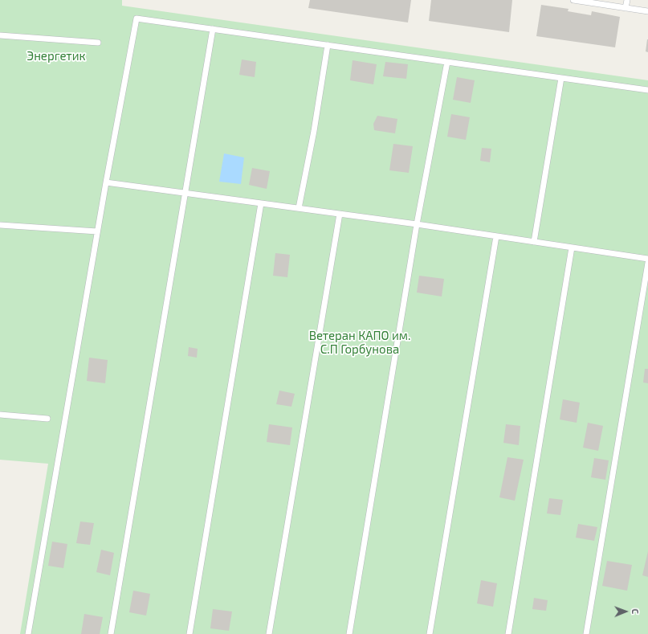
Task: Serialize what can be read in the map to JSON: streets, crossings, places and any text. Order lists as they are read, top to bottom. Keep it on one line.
{"parks":["Энергетик","Ветеран КАПО им. С.П Горбунова"],"north":"right"}
